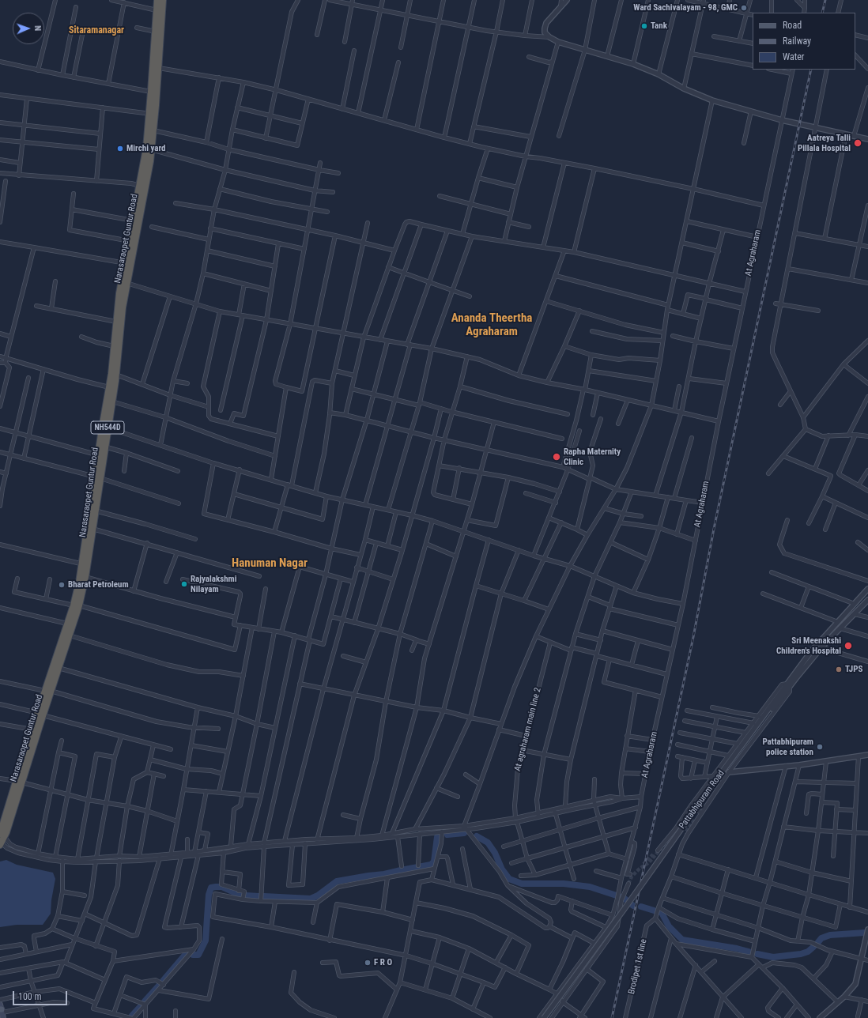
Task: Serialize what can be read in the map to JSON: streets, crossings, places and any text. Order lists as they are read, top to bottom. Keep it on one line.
{"streets":{"highway":["Narasaraopet Guntur Road","NH544D"],"street":["At Agraharam","At agraharam main line 2","Pattabhipuram Road","Brodipet 1st line"]},"districts":["Sitaramanagar","Ananda Theertha Agraharam","Hanuman Nagar"],"places":["Ward Sachivalayam - 98, GMC","Tank","Aatreya Talli Pillala Hospital","Mirchi yard","Rapha Maternity Clinic","Rajyalakshmi Nilayam","Bharat Petroleum","Sri Meenakshi Children's Hospital","TJPS","Pattabhipuram police station","F R O"],"legend":["Road","Railway","Water"],"scale_bar":"100 m","north":"right"}
